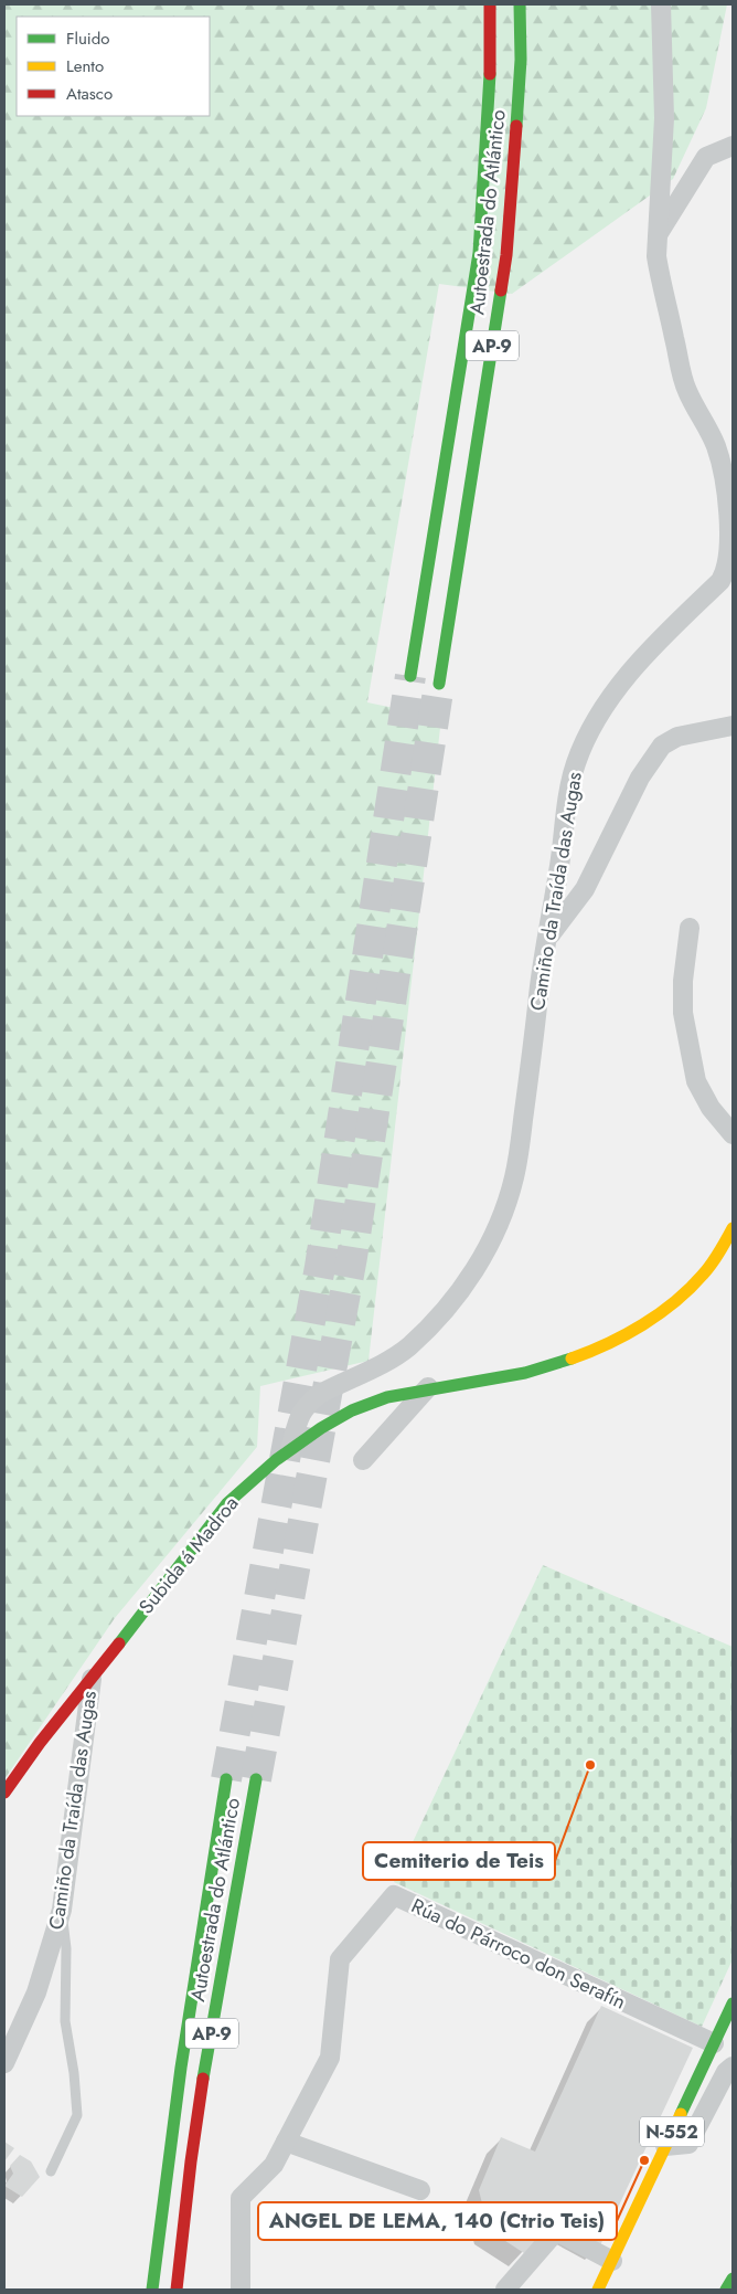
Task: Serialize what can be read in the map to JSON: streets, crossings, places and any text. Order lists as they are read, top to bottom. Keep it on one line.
{"streets":{"main road":["Autoestrada do Atlántico","AP-9","Subida á Madroa","N-552"],"street":["Camiño da Traída das Augas","Rúa do Párroco don Serafín"]},"crossings":[["Camiño da Traída das Augas","Subida á Madroa"],["Rúa do Párroco don Serafín","N-552"]],"places":["Cemiterio de Teis","ANGEL DE LEMA, 140 (Ctrio Teis)"],"legend":["Fluido","Lento","Atasco"]}
